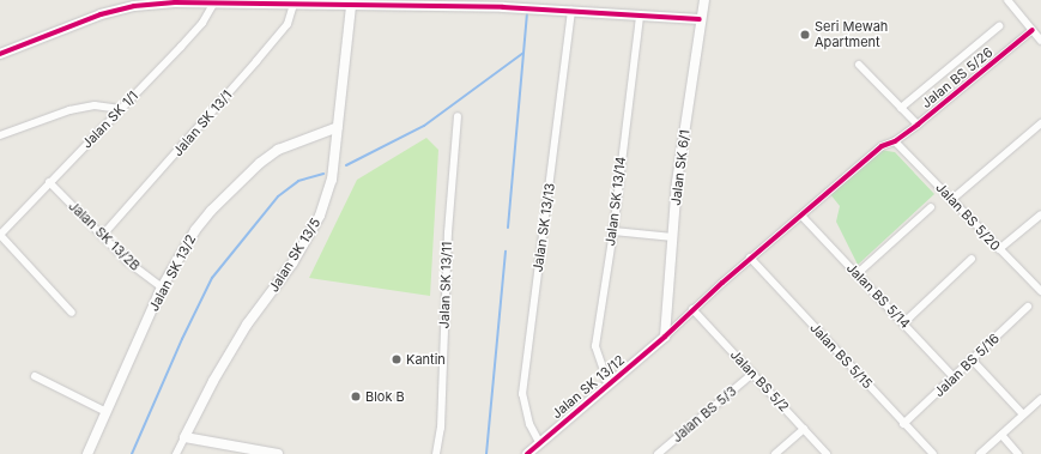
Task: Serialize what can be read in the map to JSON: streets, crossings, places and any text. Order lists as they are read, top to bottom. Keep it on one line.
{"streets":{"street":["Jalan BS 5/26","Jalan SK 1/1","Jalan SK 13/1","Jalan SK 6/1","Jalan SK 13/14","Jalan BS 5/20","Jalan SK 13/13","Jalan SK 13/2B","Jalan SK 13/5","Jalan SK 13/2","Jalan SK 13/11","Jalan BS 5/14","Jalan BS 5/15","Jalan BS 5/16","Jalan BS 5/2","Jalan SK 13/12","Jalan BS 5/3"]},"crossings":[["Jalan BS 5/26","Jalan SK 6/1"],["Jalan BS 5/26","Jalan BS 5/20"],["Jalan BS 5/26","Jalan BS 5/14"],["Jalan BS 5/26","Jalan BS 5/15"],["Jalan BS 5/26","Jalan BS 5/2"],["Jalan BS 5/26","Jalan SK 13/12"],["Jalan SK 1/1","Jalan SK 13/2B"],["Jalan SK 13/1","Jalan SK 13/2B"],["Jalan SK 6/1","Jalan SK 13/12"],["Jalan SK 13/14","Jalan SK 13/12"],["Jalan SK 13/13","Jalan SK 13/12"],["Jalan SK 13/2B","Jalan SK 13/2"],["Jalan SK 13/5","Jalan SK 13/2"],["Jalan BS 5/14","Jalan BS 5/16"],["Jalan BS 5/15","Jalan BS 5/16"],["Jalan BS 5/2","Jalan BS 5/3"]],"places":["Seri Mewah Apartment","Kantin","Blok B"]}
